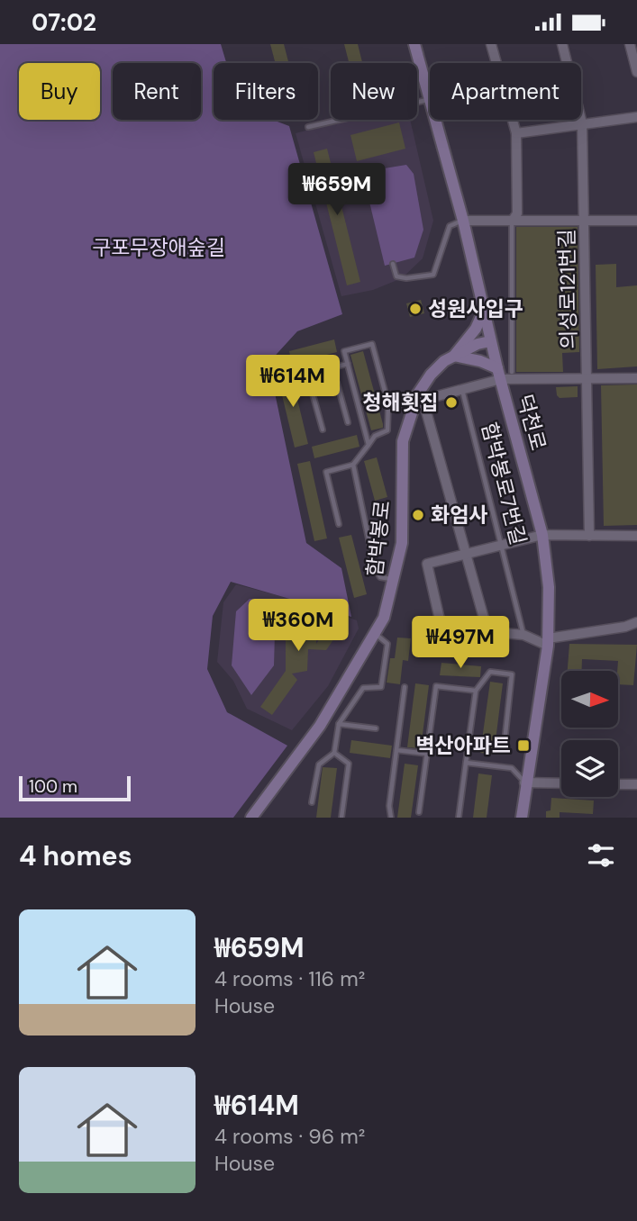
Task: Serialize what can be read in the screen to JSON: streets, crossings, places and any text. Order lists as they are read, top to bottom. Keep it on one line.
{"streets":{"main road":["덕천로","함박봉로"],"street":["의성로121번길"],"lane":["함박봉로7번길"]},"crossings":[["덕천로","함박봉로"]],"parks":["구포무장애숲길"],"places":{"other":["성원사입구","청해횟집","화엄사"],"transit":["벽산아파트"]},"scale_bar":"100 m","north":"right","page":{"status":"07:02","chip":["Buy","Rent","Filters","New","Apartment"],"price":["₩659M","₩614M","₩360M","₩497M"],"scale":"100 m","heading":"4 homes","list":[{"name":"₩659M","note":"4 rooms · 116 m² · House"},{"name":"₩614M","note":"4 rooms · 96 m² · House"}]}}
